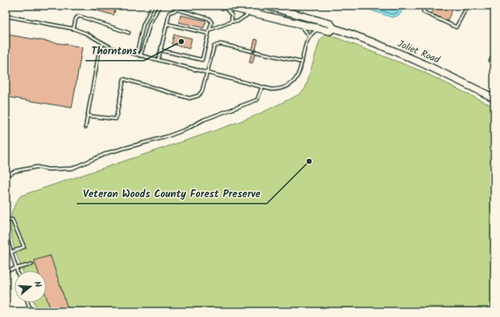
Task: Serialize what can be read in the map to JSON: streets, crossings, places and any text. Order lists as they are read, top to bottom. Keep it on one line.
{"streets":{"main road":["Joliet Road"]},"places":["Thorntons","Veteran Woods County Forest Preserve"],"north":"right"}
